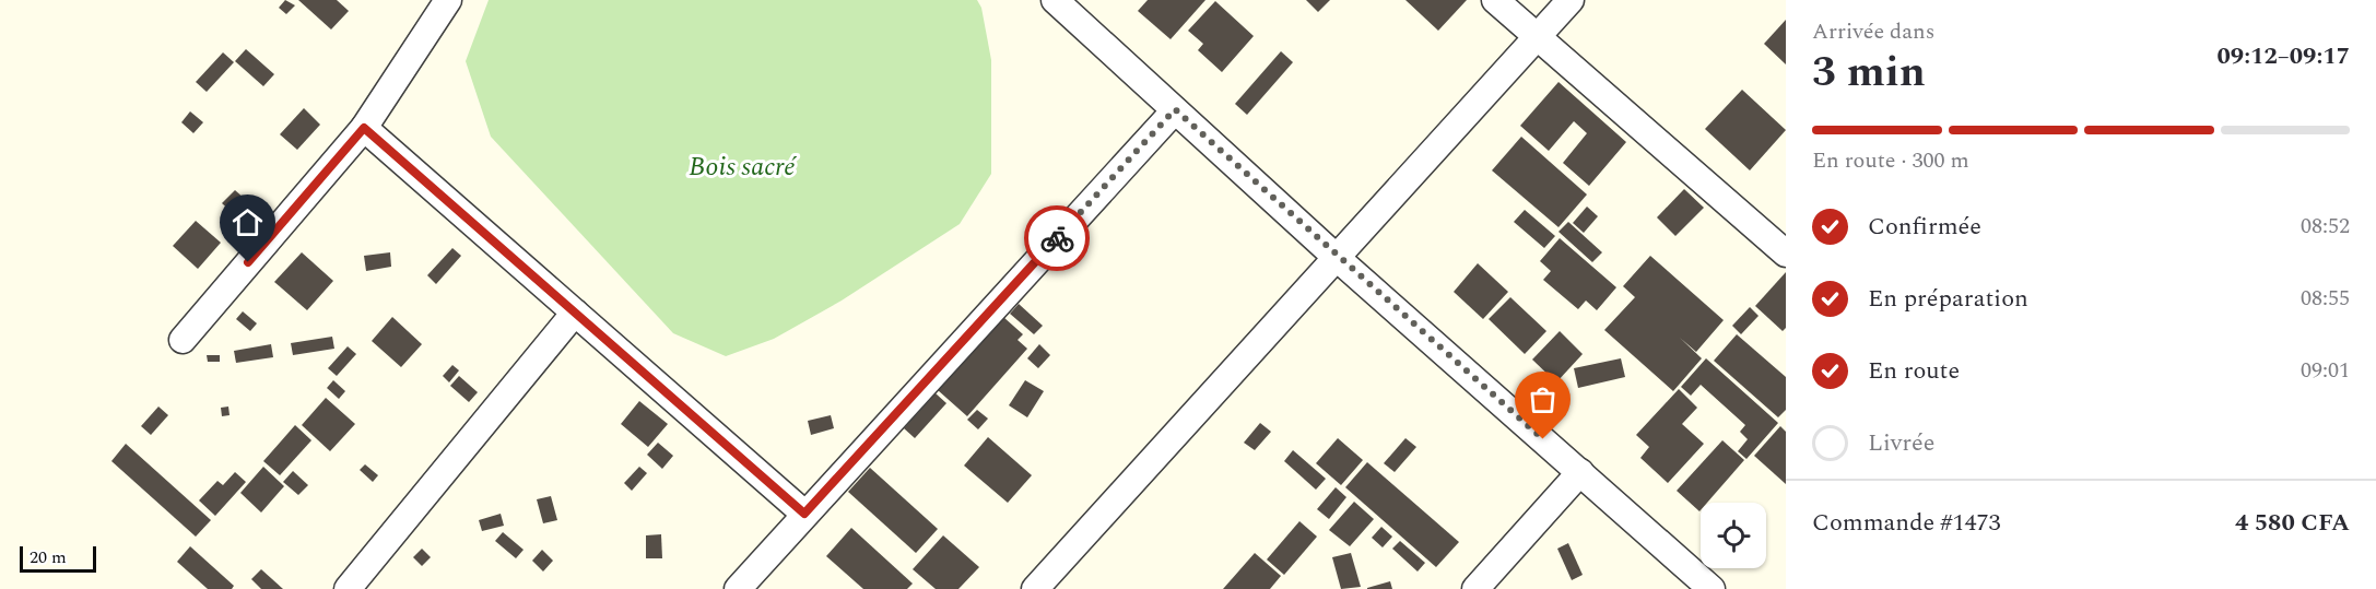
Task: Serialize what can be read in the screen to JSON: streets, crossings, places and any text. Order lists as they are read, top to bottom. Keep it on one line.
{"parks":["Bois sacré"],"scale_bar":"20 m","page":{"heading":["3 min","Arrivée dans","09:12–09:17"],"panel":["Commande #1473","4 580 CFA"],"bar":"En route · 300 m","list":[["Confirmée","08:52"],["En préparation","08:55"],["En route","09:01"],"Livrée"],"scale":"20 m"}}
